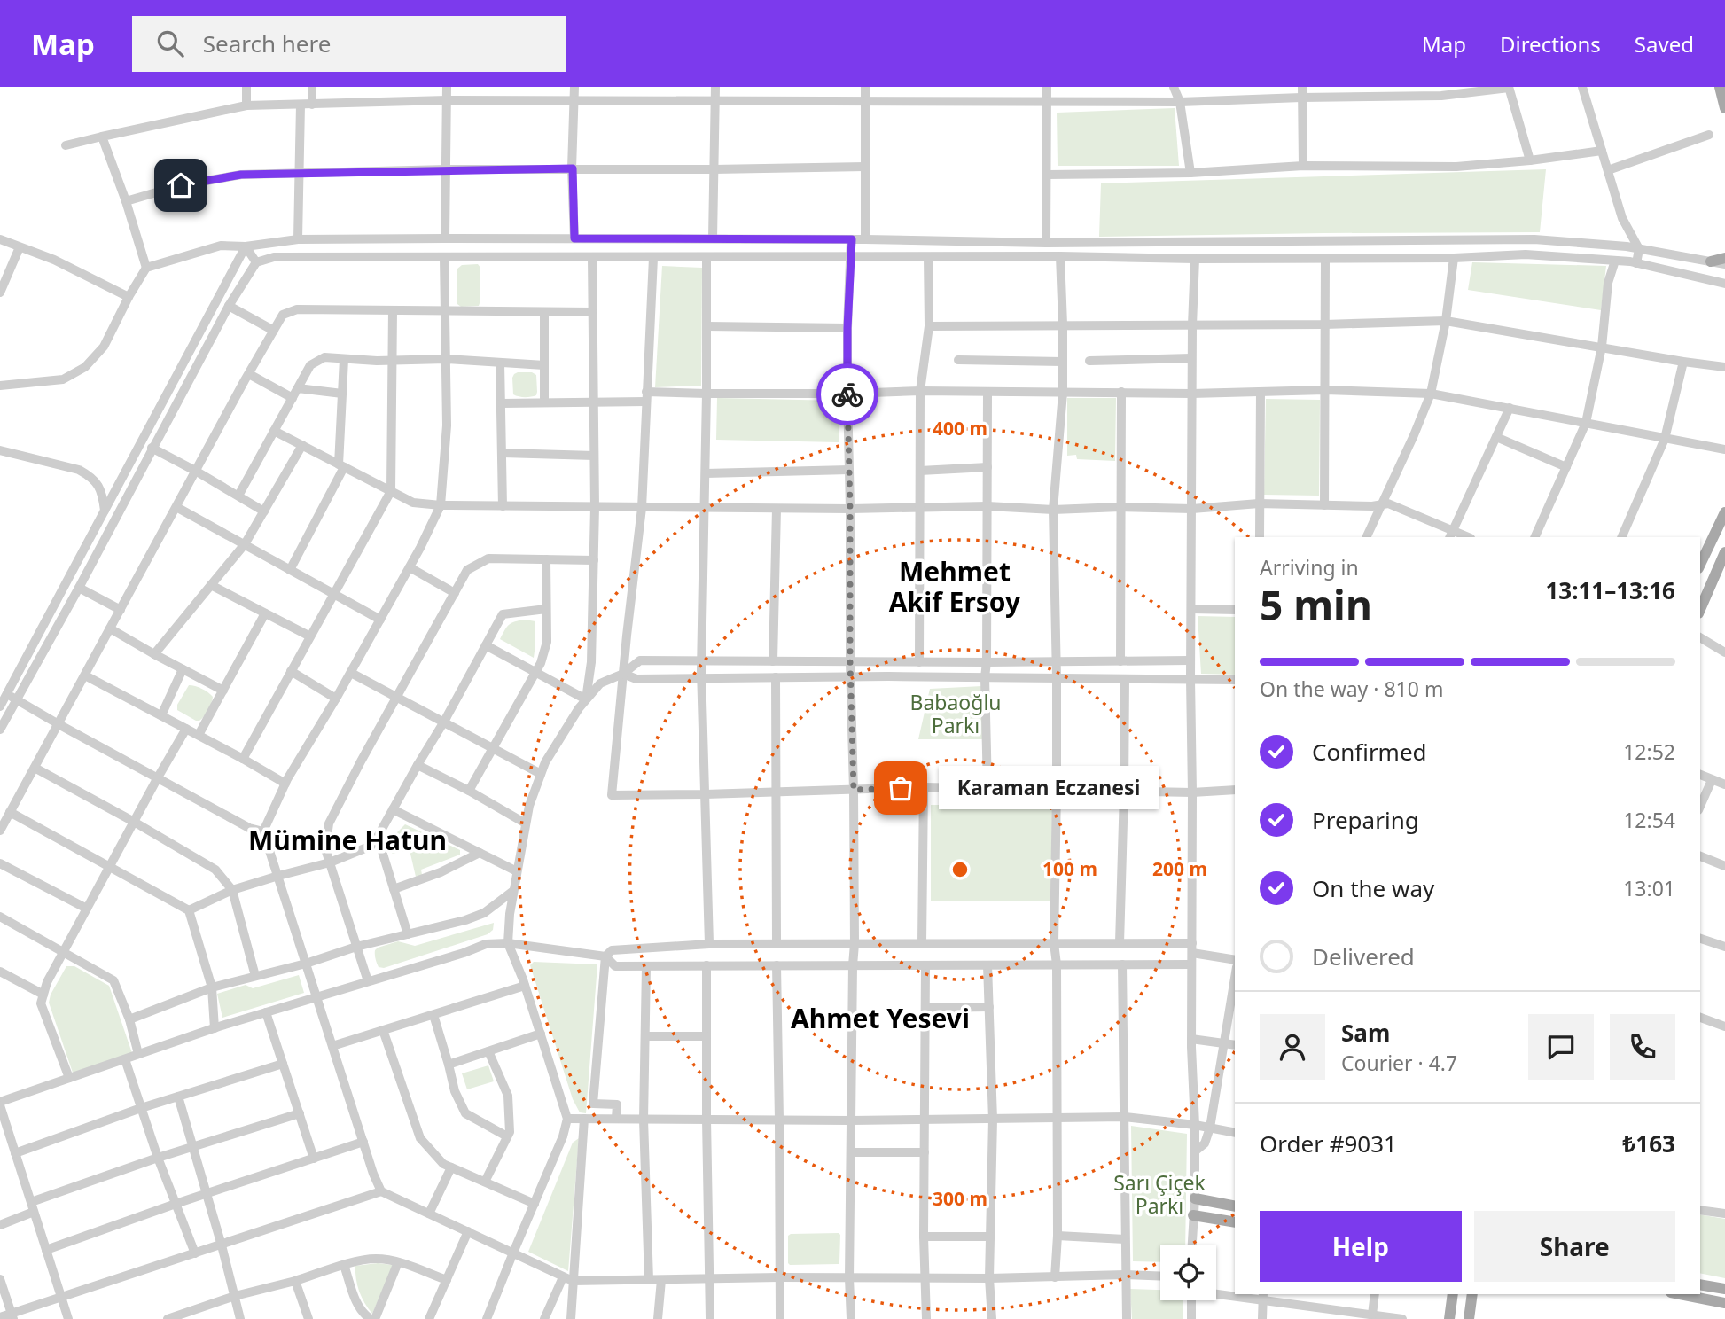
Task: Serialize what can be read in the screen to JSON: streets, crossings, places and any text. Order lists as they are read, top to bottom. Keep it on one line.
{"districts":["Mehmet Akif Ersoy","Mümine Hatun","Ahmet Yesevi"],"parks":["Babaoğlu Parkı","Sarı Çiçek Parkı"],"places":["Karaman Eczanesi"],"page":{"header":"Map","search":"Search here","nav":["Map","Directions","Saved"],"heading":["5 min","Arriving in","13:11–13:16"],"panel":["Sam","Courier · 4.7","Order #9031","₺163"],"bar":"On the way · 810 m","list":[["Confirmed","12:52"],["Preparing","12:54"],["On the way","13:01"],"Delivered"],"bubble":"Karaman Eczanesi","buttons":["Help","Share"]},"rings":["400 m","100 m","200 m","300 m"]}
